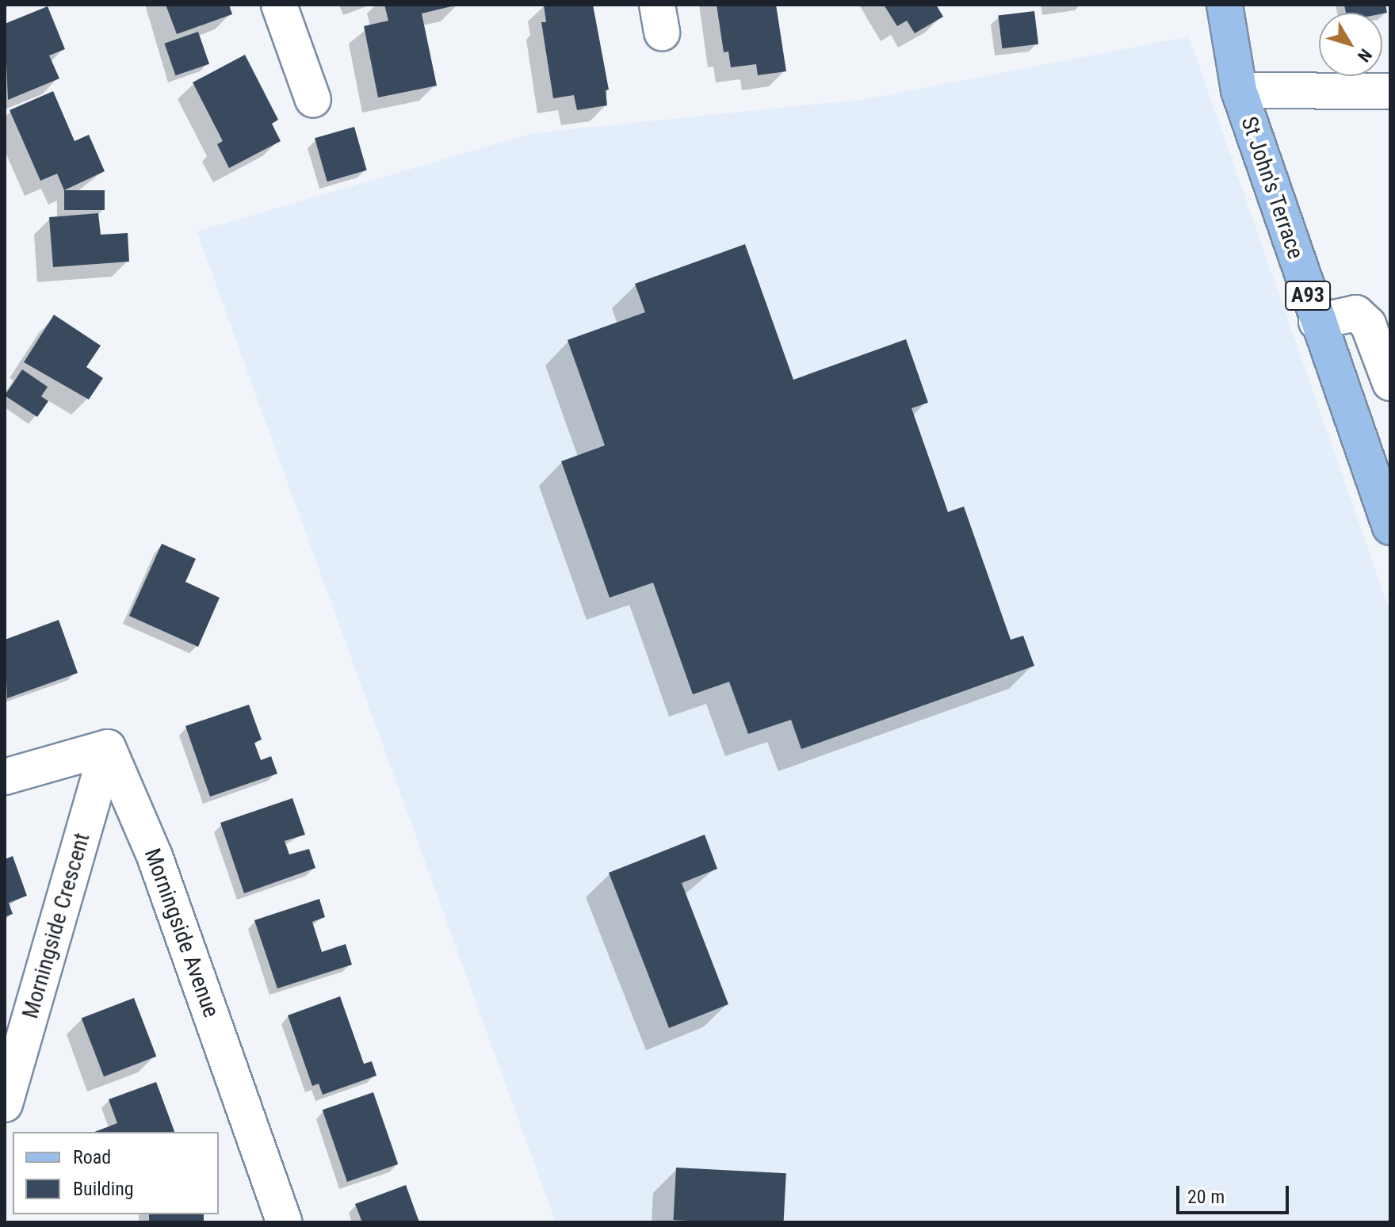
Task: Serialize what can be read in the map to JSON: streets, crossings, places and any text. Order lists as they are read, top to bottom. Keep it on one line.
{"streets":{"main road":["St John's Terrace","A93"],"street":["Morningside Crescent","Morningside Avenue"]},"crossings":[["St John's Terrace","A93"],["Morningside Crescent","Morningside Avenue"]],"legend":["Road","Building"],"scale_bar":"20 m","north":"bottom right"}
